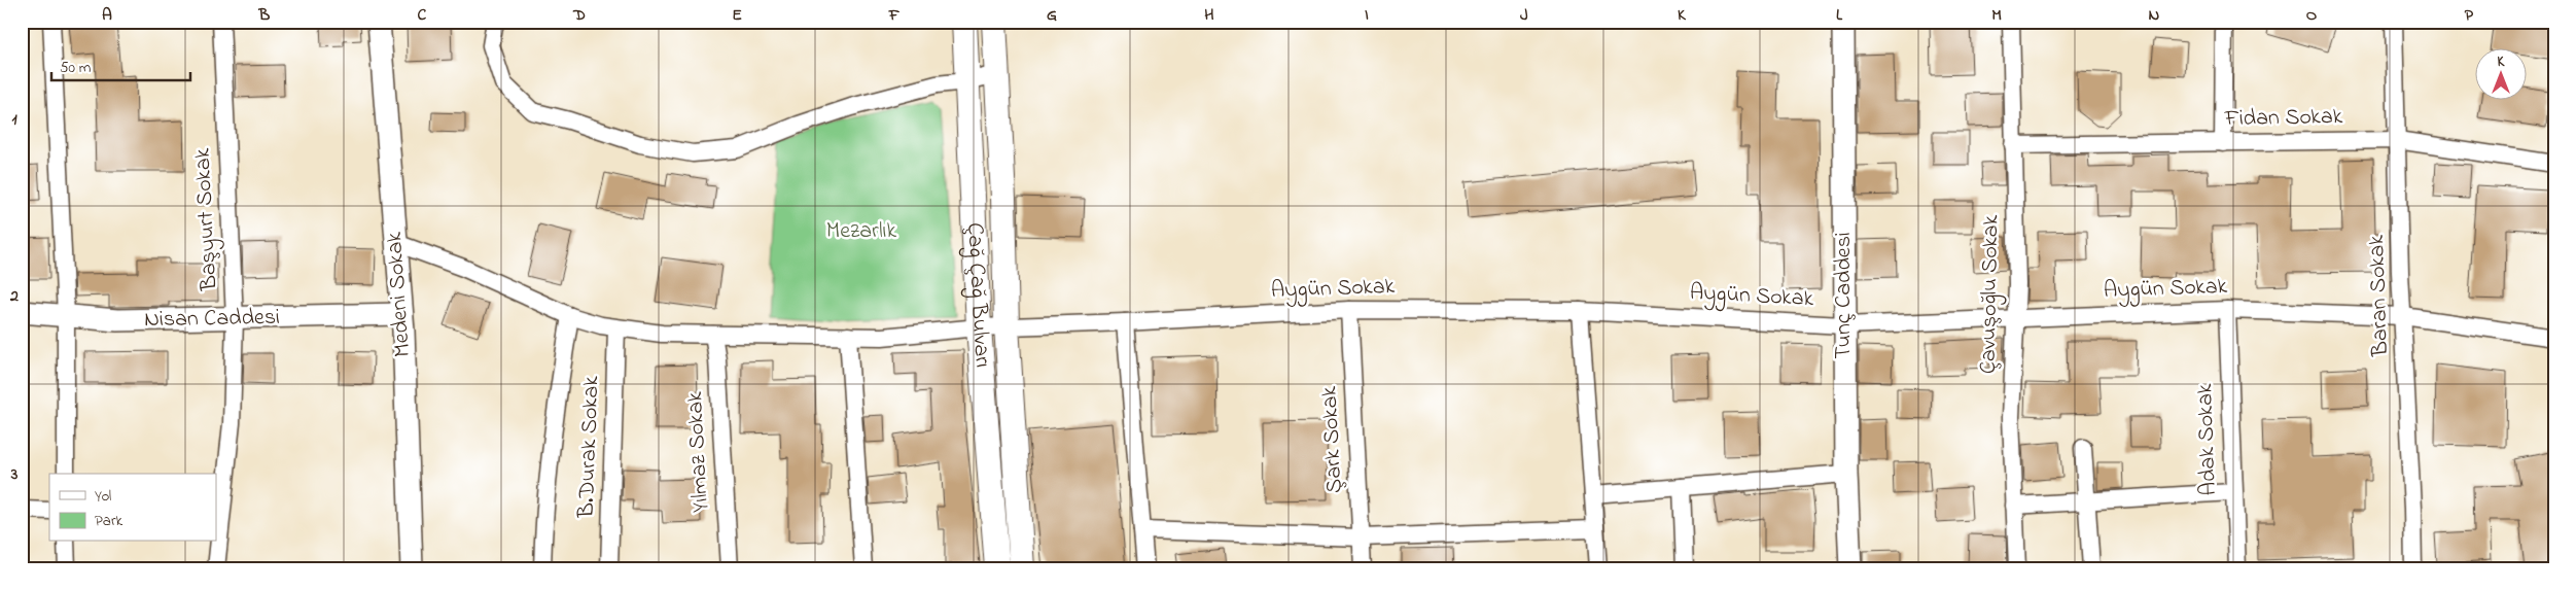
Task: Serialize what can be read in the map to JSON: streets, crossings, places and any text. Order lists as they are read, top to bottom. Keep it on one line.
{"streets":{"main road":["Çağ Çağ Bulvarı"],"street":["Fidan Sokak","Başyurt Sokak","Aygün Sokak","Medeni Sokak","Çavuşoğlu Sokak","Tunç Caddesi","Baran Sokak","Nisan Caddesi","Şark Sokak","Adak Sokak","B.Durak Sokak","Yılmaz Sokak"]},"crossings":[["Fidan Sokak","Çavuşoğlu Sokak"],["Fidan Sokak","Baran Sokak"],["Başyurt Sokak","Nisan Caddesi"],["Aygün Sokak","Medeni Sokak"],["Aygün Sokak","Çavuşoğlu Sokak"],["Aygün Sokak","Çağ Çağ Bulvarı"],["Aygün Sokak","Tunç Caddesi"],["Aygün Sokak","Baran Sokak"],["Aygün Sokak","Şark Sokak"],["Aygün Sokak","Adak Sokak"],["Aygün Sokak","B.Durak Sokak"],["Aygün Sokak","Yılmaz Sokak"],["Medeni Sokak","Nisan Caddesi"]],"parks":["Mezarlık"],"legend":["Yol","Park"],"scale_bar":"50 m","north":"top","grid":{"columns":["A","B","C","D","E","F","G","H","I","J","K","L","M","N","O","P"],"rows":["1","2","3"]}}
